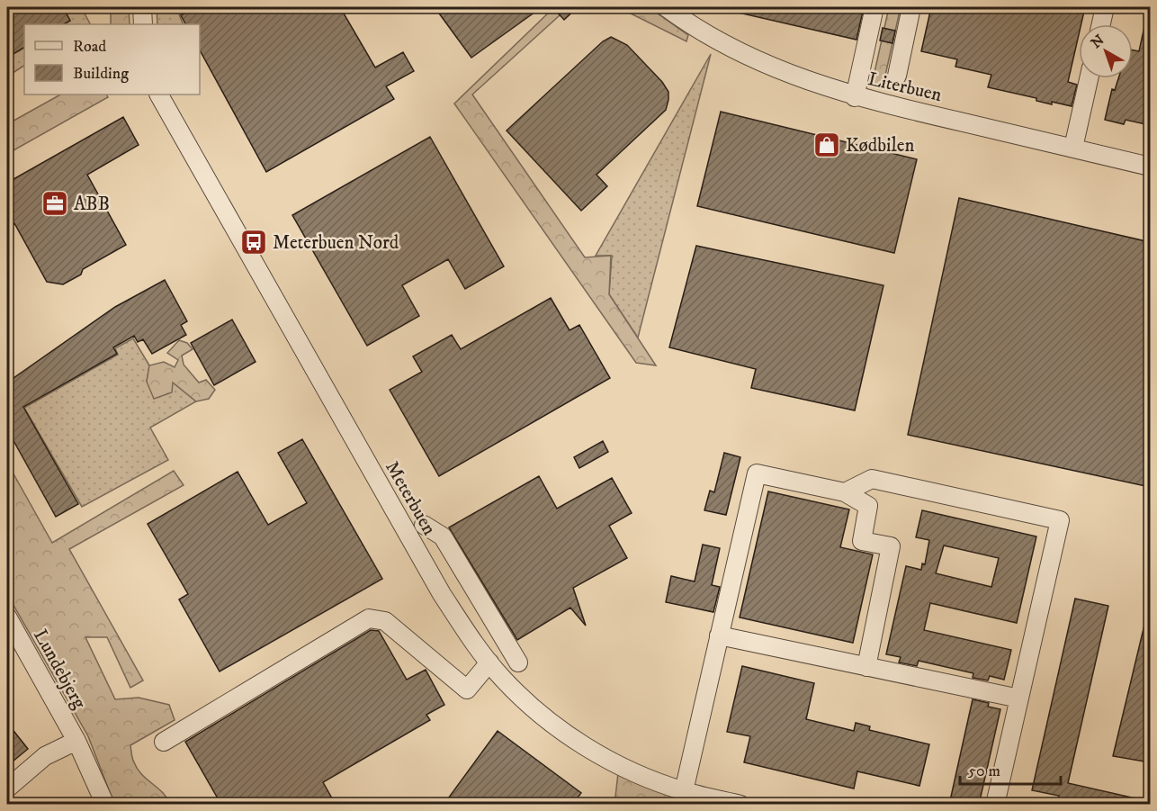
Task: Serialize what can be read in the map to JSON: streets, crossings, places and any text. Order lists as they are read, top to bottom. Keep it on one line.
{"streets":{"street":["Literbuen","Meterbuen","Lundebjerg"]},"places":{"shop":["Kødbilen"],"office":["ABB"],"bus stop":["Meterbuen Nord"]},"legend":["Road","Building"],"scale_bar":"50 m","north":"top left"}
